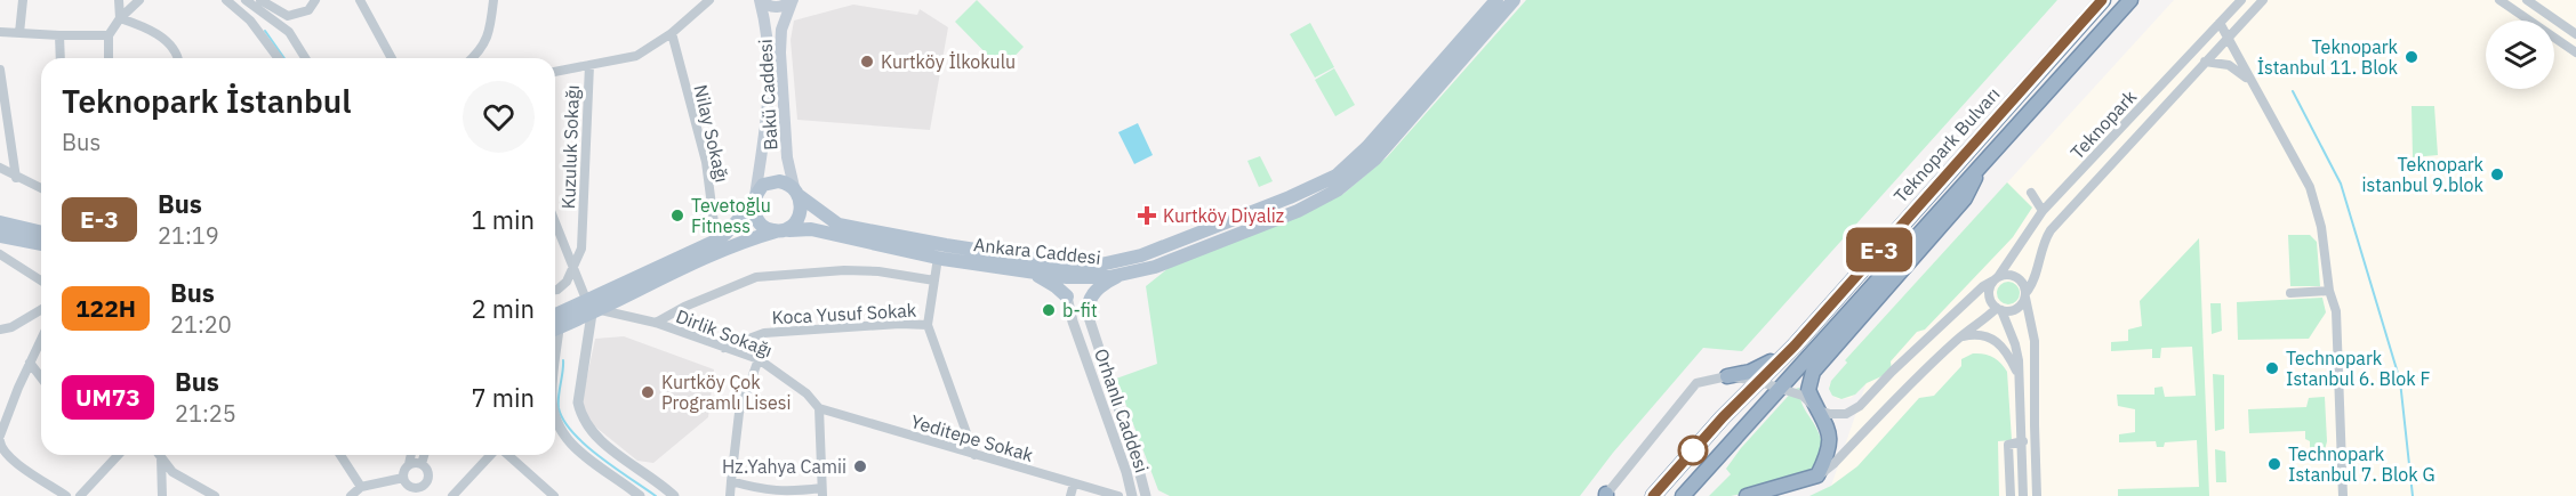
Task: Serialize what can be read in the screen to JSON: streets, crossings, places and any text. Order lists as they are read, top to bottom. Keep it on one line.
{"streets":{"highway":["Teknopark Bulvarı"],"main road":["Bakü Caddesi","Ankara Caddesi"],"street":["Teknopark","Nilay Sokağı","Kuzuluk Sokağı","Koca Yusuf Sokak","Dirlik Sokağı","Orhanlı Caddesi","Yeditepe Sokak"]},"crossings":[["Bakü Caddesi","Ankara Caddesi"],["Nilay Sokağı","Ankara Caddesi"],["Ankara Caddesi","Dirlik Sokağı"],["Koca Yusuf Sokak","Dirlik Sokağı"],["Dirlik Sokağı","Yeditepe Sokak"]],"places":{"other":["Teknopark İstanbul 11. Blok","Kurtköy İlkokulu","Teknopark istanbul 9.blok","Tevetoğlu Fitness","b-fit","Technopark Istanbul 6. Blok F","Kurtköy Çok Programlı Lisesi","Technopark Istanbul 7. Blok G","Hz.Yahya Camii"],"health":["Kurtköy Diyaliz"]},"lines":["bus line E-3"],"page":{"on_map":"E-3","heading":["Teknopark İstanbul","Bus"],"list":[{"mark":"E-3","name":"Bus","note":"21:19","value":"1 min"},{"mark":"122H","name":"Bus","note":"21:20","value":"2 min"},{"mark":"UM73","name":"Bus","note":"21:25","value":"7 min"}]}}
